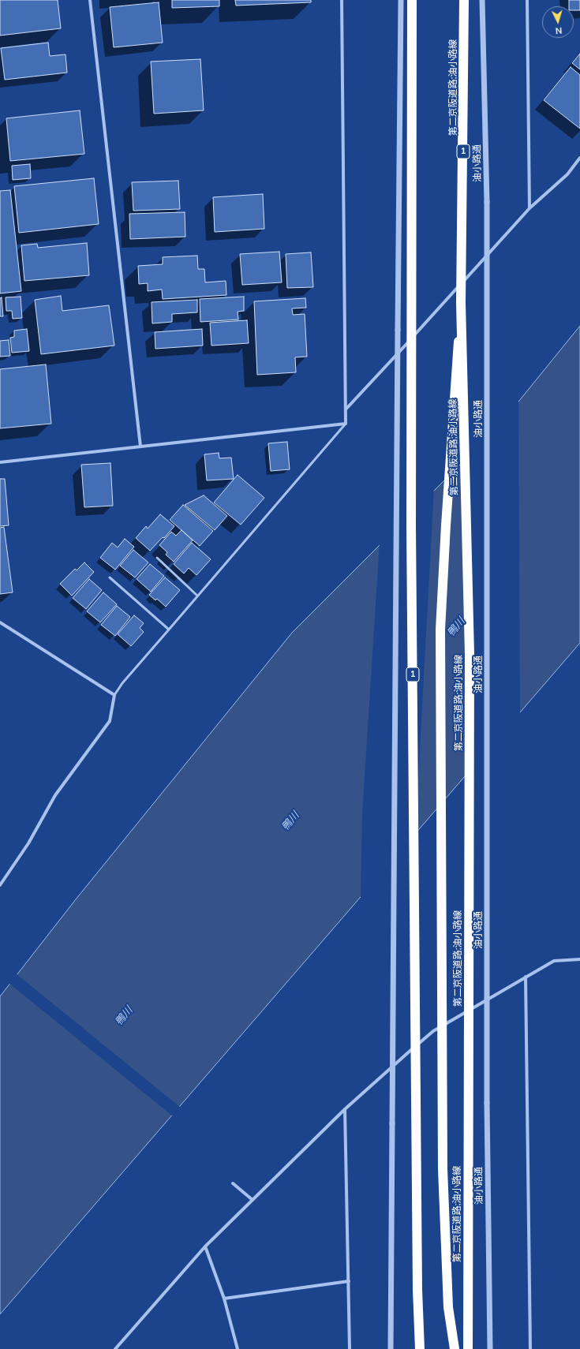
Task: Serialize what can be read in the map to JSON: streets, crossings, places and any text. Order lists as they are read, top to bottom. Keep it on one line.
{"streets":{"highway":["第二京阪道路;油小路線","1"],"street":["油小路通"]},"water":["鴨川"],"north":"bottom"}
